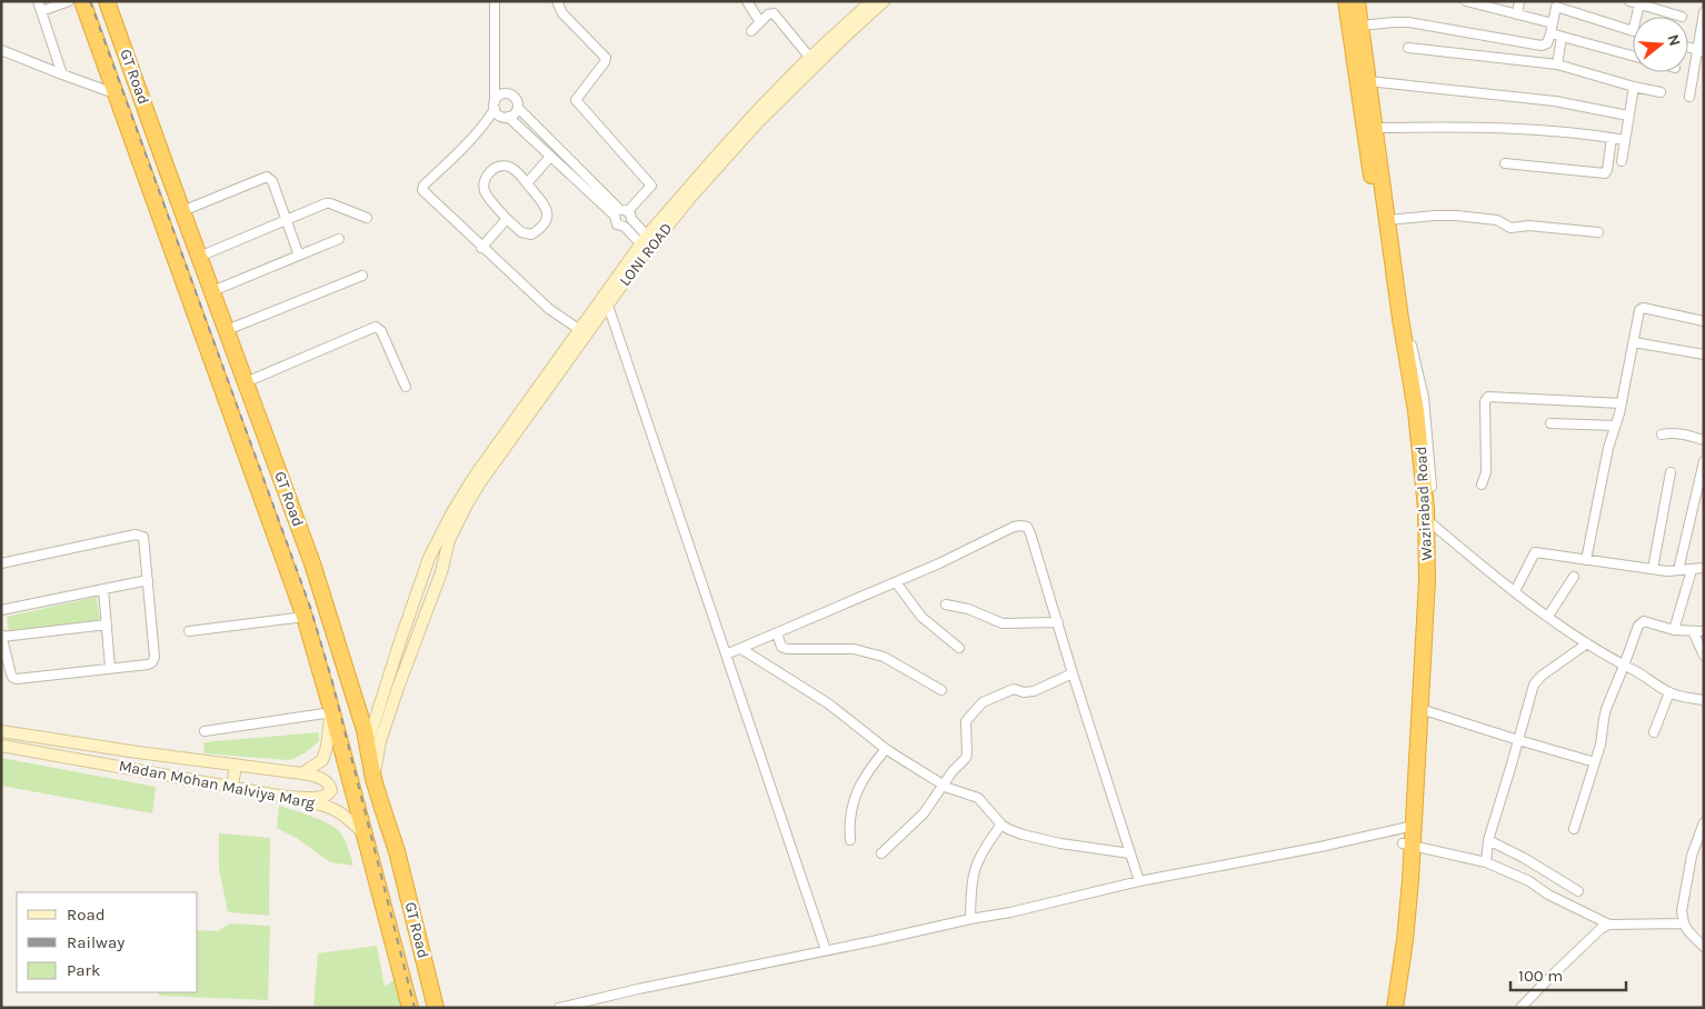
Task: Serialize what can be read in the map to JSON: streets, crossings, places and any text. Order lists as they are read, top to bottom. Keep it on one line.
{"streets":{"highway":["GT Road","Wazirabad Road"],"street":["LONI ROAD","Madan Mohan Malviya Marg"]},"crossings":[["GT Road","Madan Mohan Malviya Marg"]],"legend":["Road","Railway","Park"],"scale_bar":"100 m","north":"right"}
